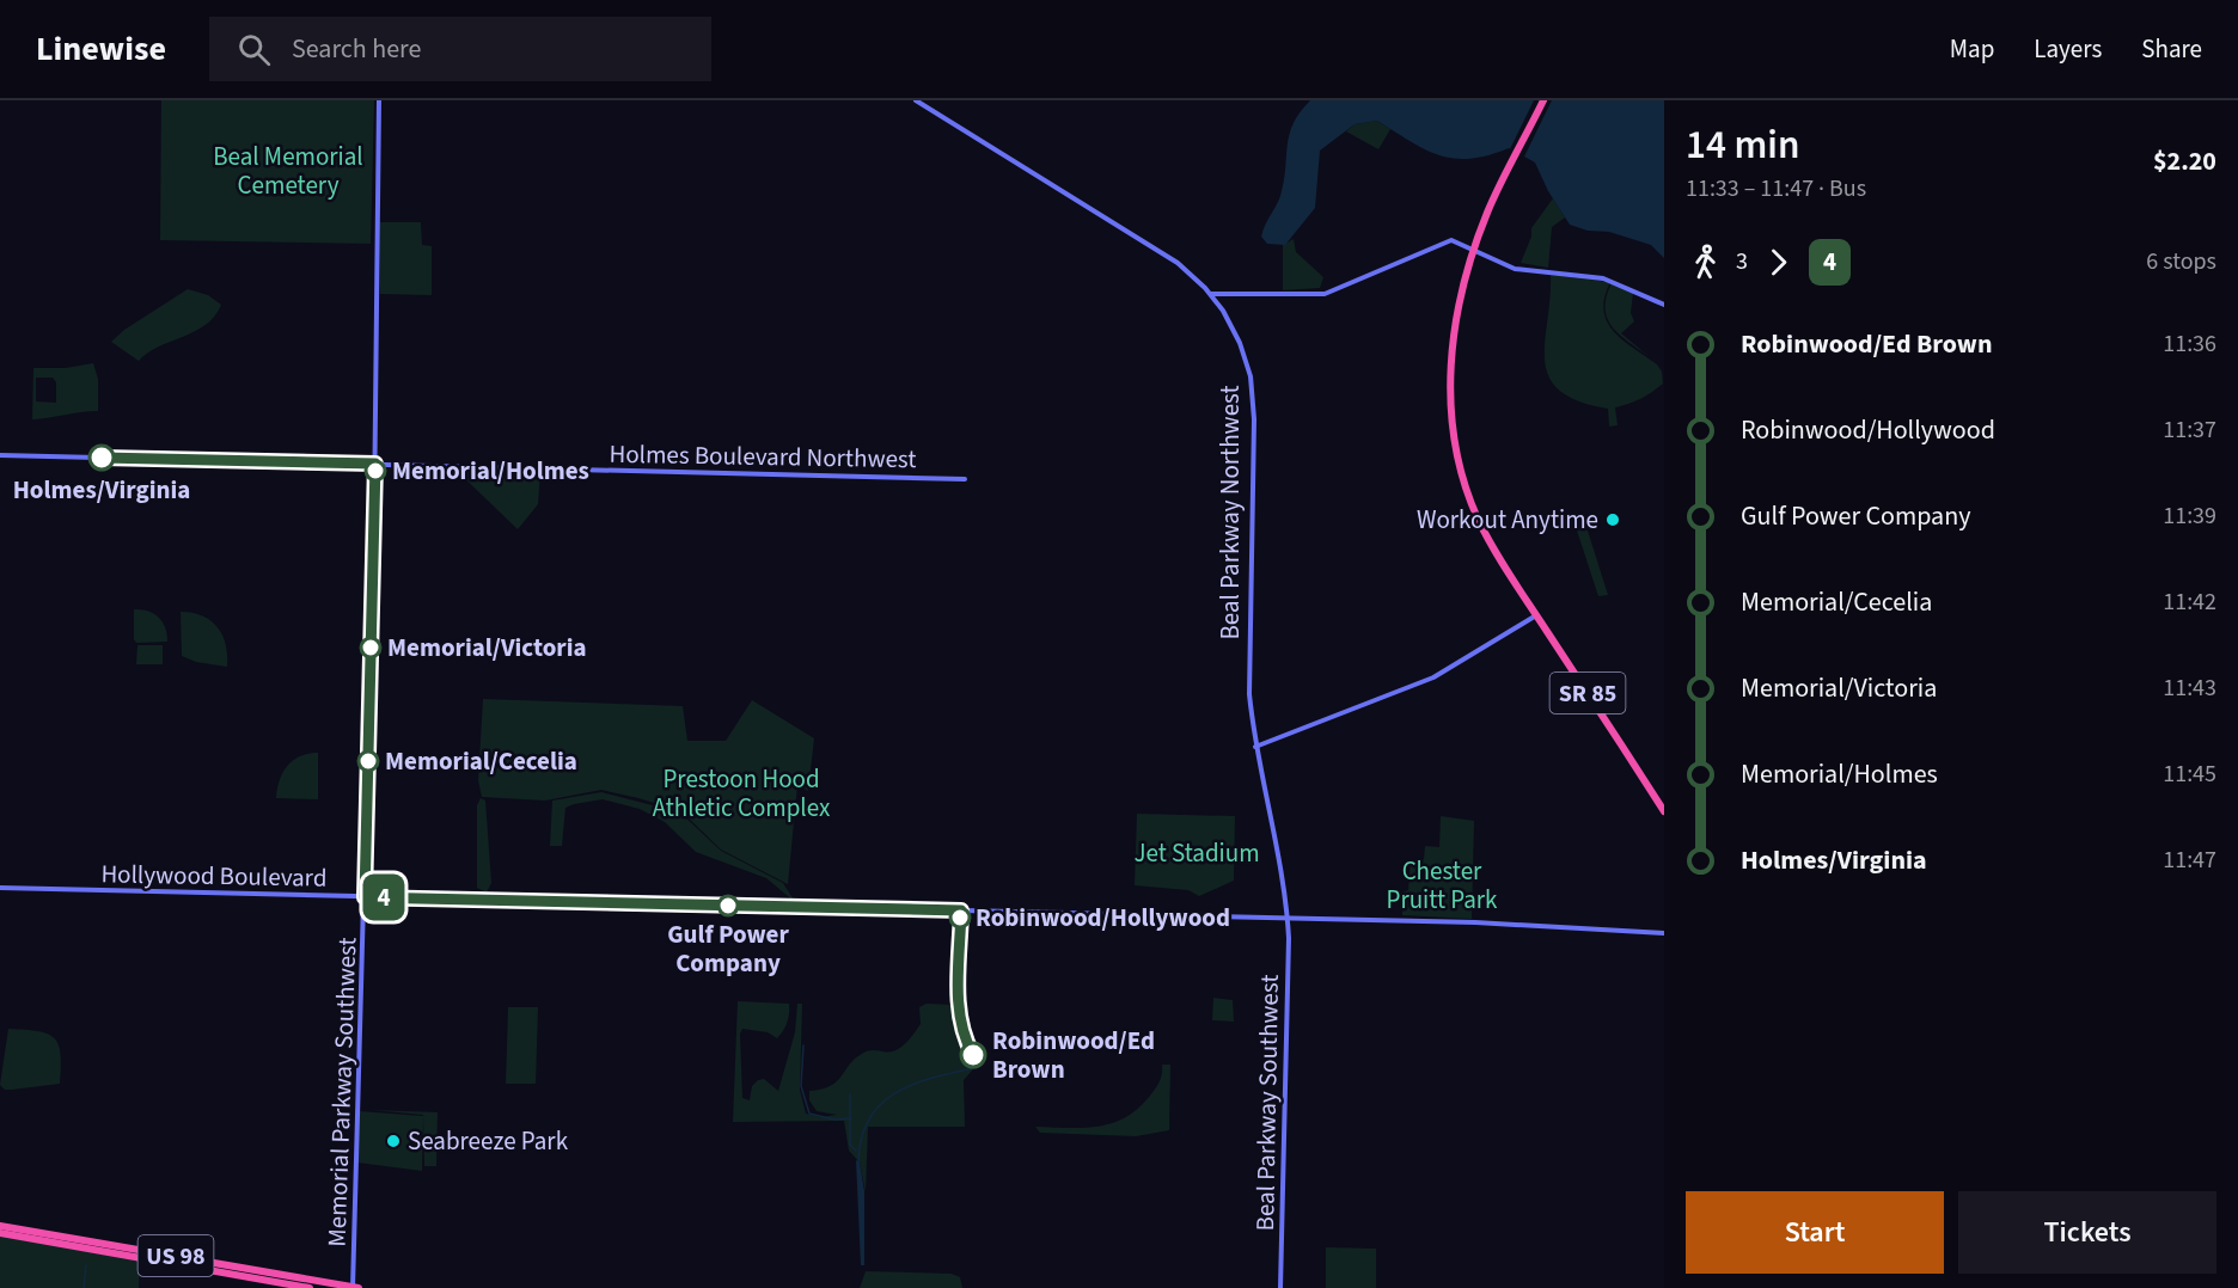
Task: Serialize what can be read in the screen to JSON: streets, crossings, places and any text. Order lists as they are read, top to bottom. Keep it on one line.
{"streets":{"highway":["SR 85","US 98"],"street":["Holmes Boulevard Northwest","Beal Parkway Northwest","Hollywood Boulevard","Memorial Parkway Southwest","Beal Parkway Southwest"]},"crossings":[["Holmes Boulevard Northwest","Memorial Parkway Southwest"],["Beal Parkway Northwest","Hollywood Boulevard"],["Beal Parkway Northwest","Beal Parkway Southwest"],["Hollywood Boulevard","Memorial Parkway Southwest"],["Hollywood Boulevard","Beal Parkway Southwest"],["Memorial Parkway Southwest","US 98"]],"parks":["Beal Memorial Cemetery","Prestoon Hood Athletic Complex","Jet Stadium","Chester Pruitt Park"],"places":["Holmes/Virginia","Memorial/Holmes","Workout Anytime","Memorial/Victoria","Memorial/Cecelia","Gulf Power Company","Robinwood/Hollywood","Robinwood/Ed Brown","Seabreeze Park"],"lines":["bus line 4"],"page":{"header":"Linewise","search":"Search here","nav":["Map","Layers","Share"],"on_map":"4","heading":["14 min","11:33 – 11:47 · Bus","$2.20"],"legs":["3","4","6 stops"],"list":[{"name":"Robinwood/Ed Brown","value":"11:36"},{"name":"Robinwood/Hollywood","value":"11:37"},{"name":"Gulf Power Company","value":"11:39"},{"name":"Memorial/Cecelia","value":"11:42"},{"name":"Memorial/Victoria","value":"11:43"},{"name":"Memorial/Holmes","value":"11:45"},{"name":"Holmes/Virginia","value":"11:47"}],"buttons":["Start","Tickets"]}}
